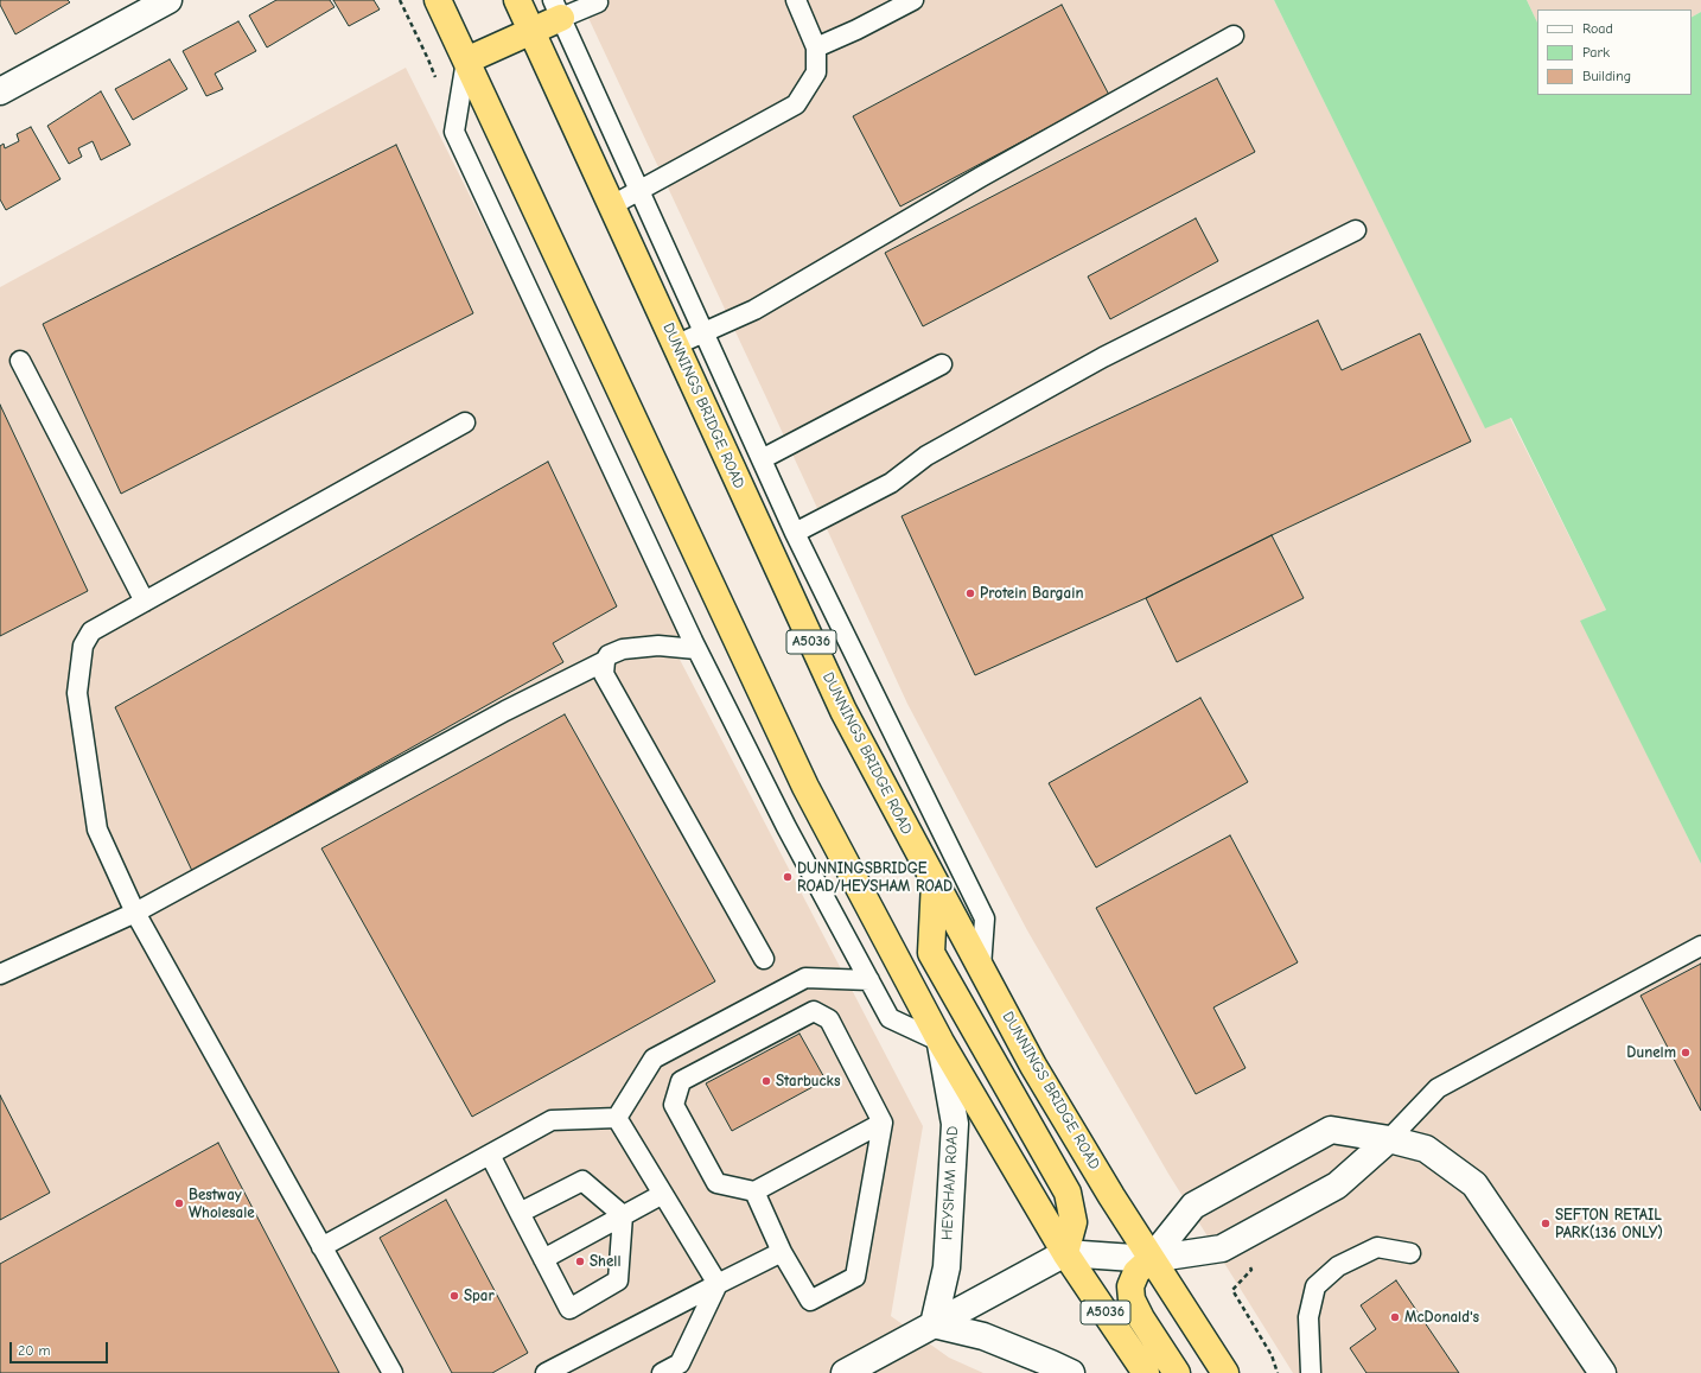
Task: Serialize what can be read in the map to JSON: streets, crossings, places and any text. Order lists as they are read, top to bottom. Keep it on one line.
{"streets":{"highway":["DUNNINGS BRIDGE ROAD","A5036"],"street":["HEYSHAM ROAD"]},"crossings":[["A5036","HEYSHAM ROAD"]],"places":["Protein Bargain","DUNNINGSBRIDGE ROAD/HEYSHAM ROAD","Dunelm","Starbucks","Bestway Wholesale","SEFTON RETAIL PARK(136 ONLY)","Shell","Spar","McDonald's"],"legend":["Road","Park","Building"],"scale_bar":"20 m"}
